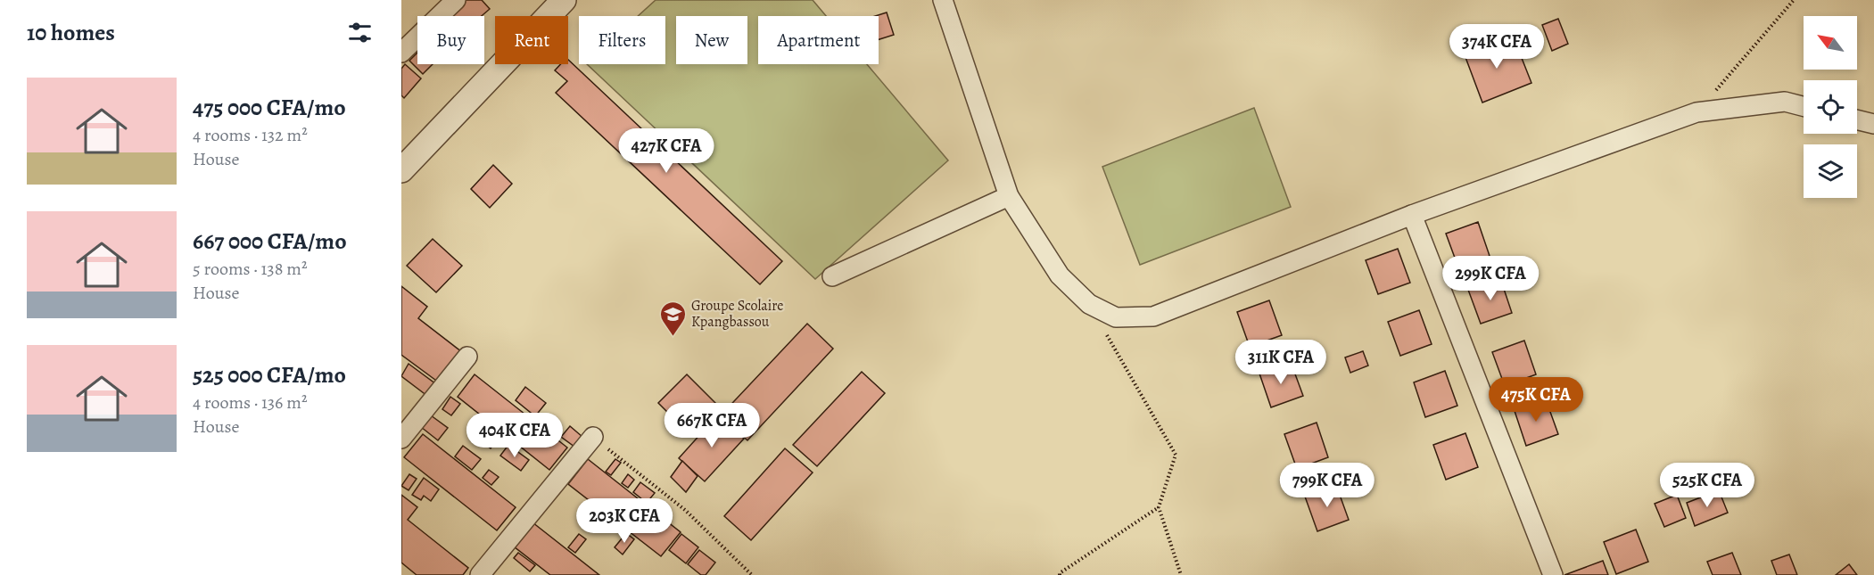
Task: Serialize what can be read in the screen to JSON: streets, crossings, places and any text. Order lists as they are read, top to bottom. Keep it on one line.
{"places":{"school or university":["Groupe Scolaire Kpangbassou"]},"north":"top left","page":{"heading":"10 homes","chip":["Buy","Rent","Filters","New","Apartment"],"price":["374K CFA","427K CFA","299K CFA","311K CFA","475K CFA","667K CFA","404K CFA","799K CFA","525K CFA","203K CFA"],"list":[{"name":"475 000 CFA/mo","note":"4 rooms · 132 m² · House"},{"name":"667 000 CFA/mo","note":"5 rooms · 138 m² · House"},{"name":"525 000 CFA/mo","note":"4 rooms · 136 m² · House"}]}}
